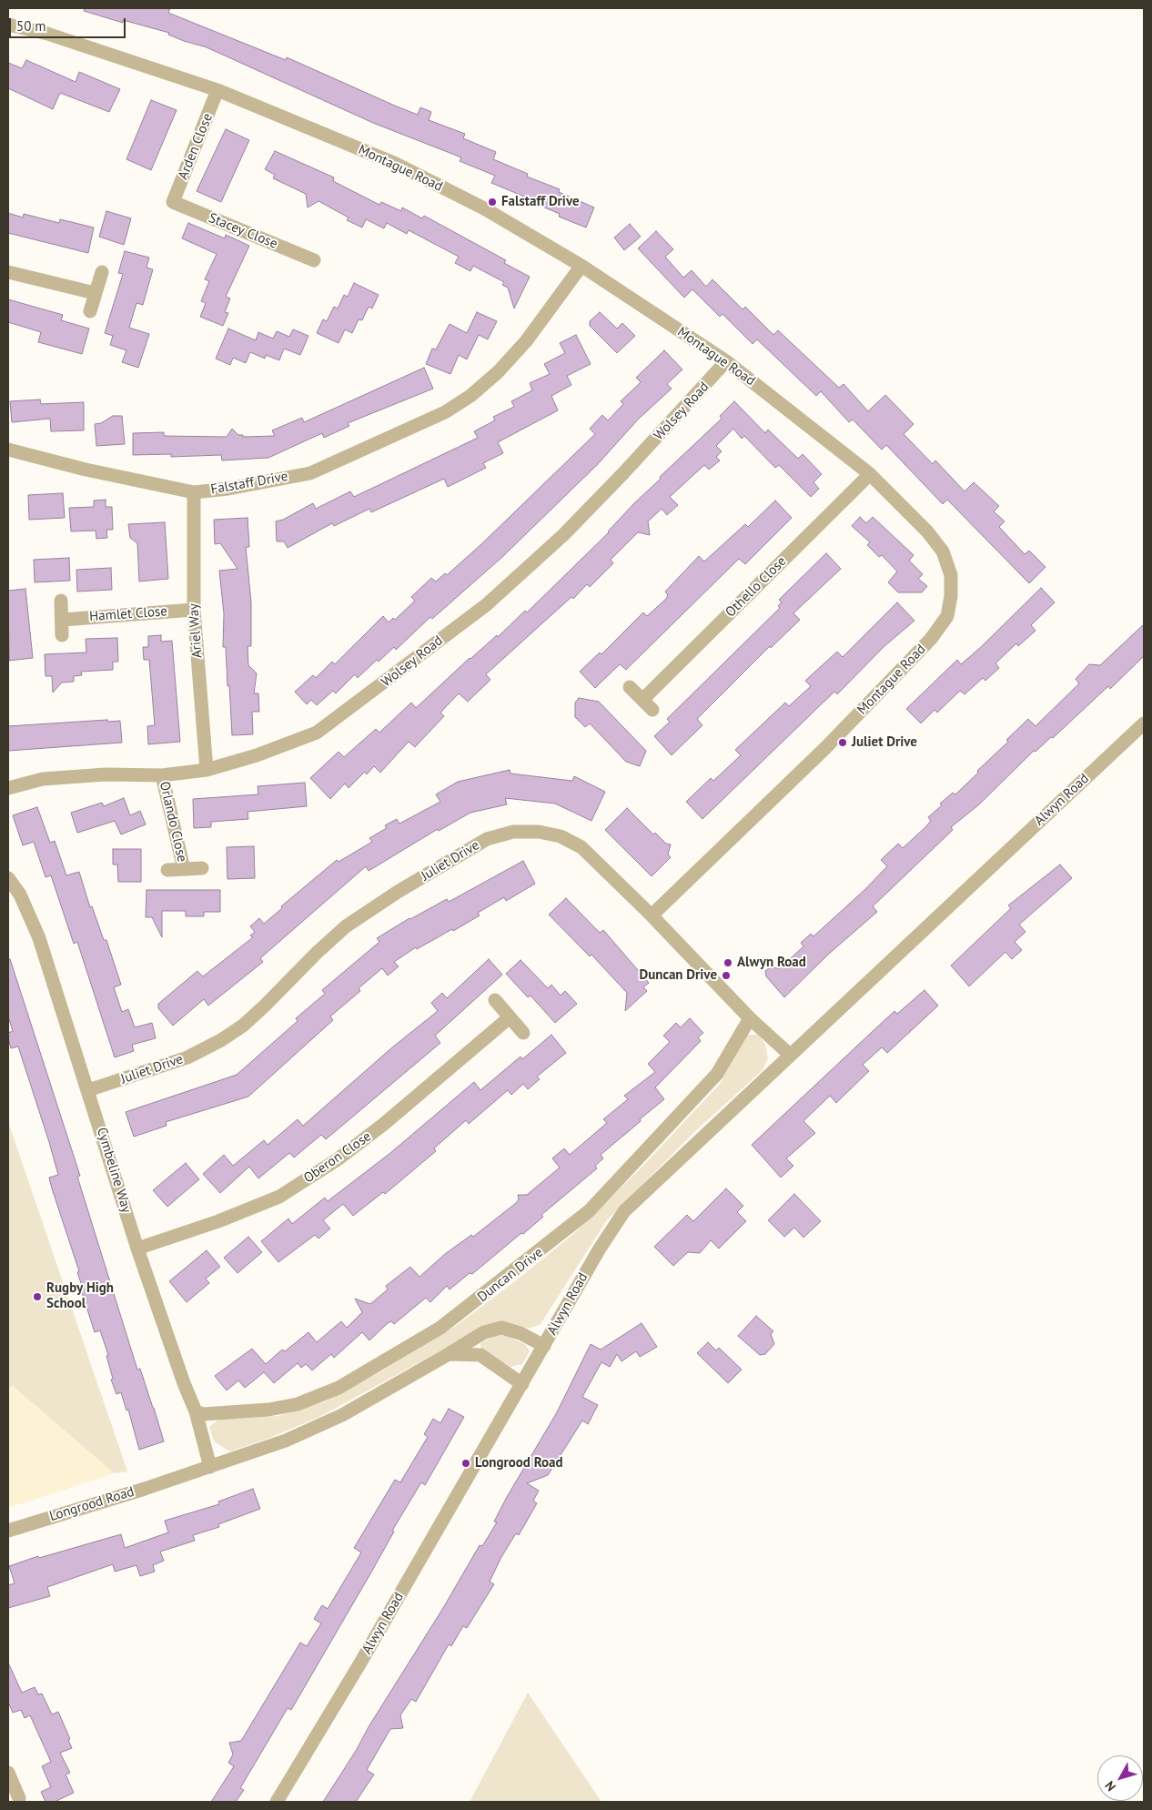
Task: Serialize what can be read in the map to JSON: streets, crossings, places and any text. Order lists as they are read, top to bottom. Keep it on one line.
{"streets":{"street":["Arden Close","Montague Road","Stacey Close","Wolsey Road","Falstaff Drive","Othello Close","Hamlet Close","Ariel Way","Alwyn Road","Orlando Close","Juliet Drive","Oberon Close","Cymbeline Way","Duncan Drive","Longrood Road"]},"crossings":[["Arden Close","Montague Road"],["Arden Close","Stacey Close"],["Montague Road","Wolsey Road"],["Montague Road","Falstaff Drive"],["Montague Road","Othello Close"],["Montague Road","Juliet Drive"],["Wolsey Road","Ariel Way"],["Wolsey Road","Orlando Close"],["Falstaff Drive","Ariel Way"],["Hamlet Close","Ariel Way"],["Alwyn Road","Juliet Drive"],["Alwyn Road","Longrood Road"],["Juliet Drive","Cymbeline Way"],["Juliet Drive","Duncan Drive"],["Oberon Close","Cymbeline Way"],["Cymbeline Way","Duncan Drive"],["Cymbeline Way","Longrood Road"]],"places":["Falstaff Drive","Juliet Drive","Alwyn Road","Duncan Drive","Rugby High School","Longrood Road"],"scale_bar":"50 m","north":"bottom left"}
